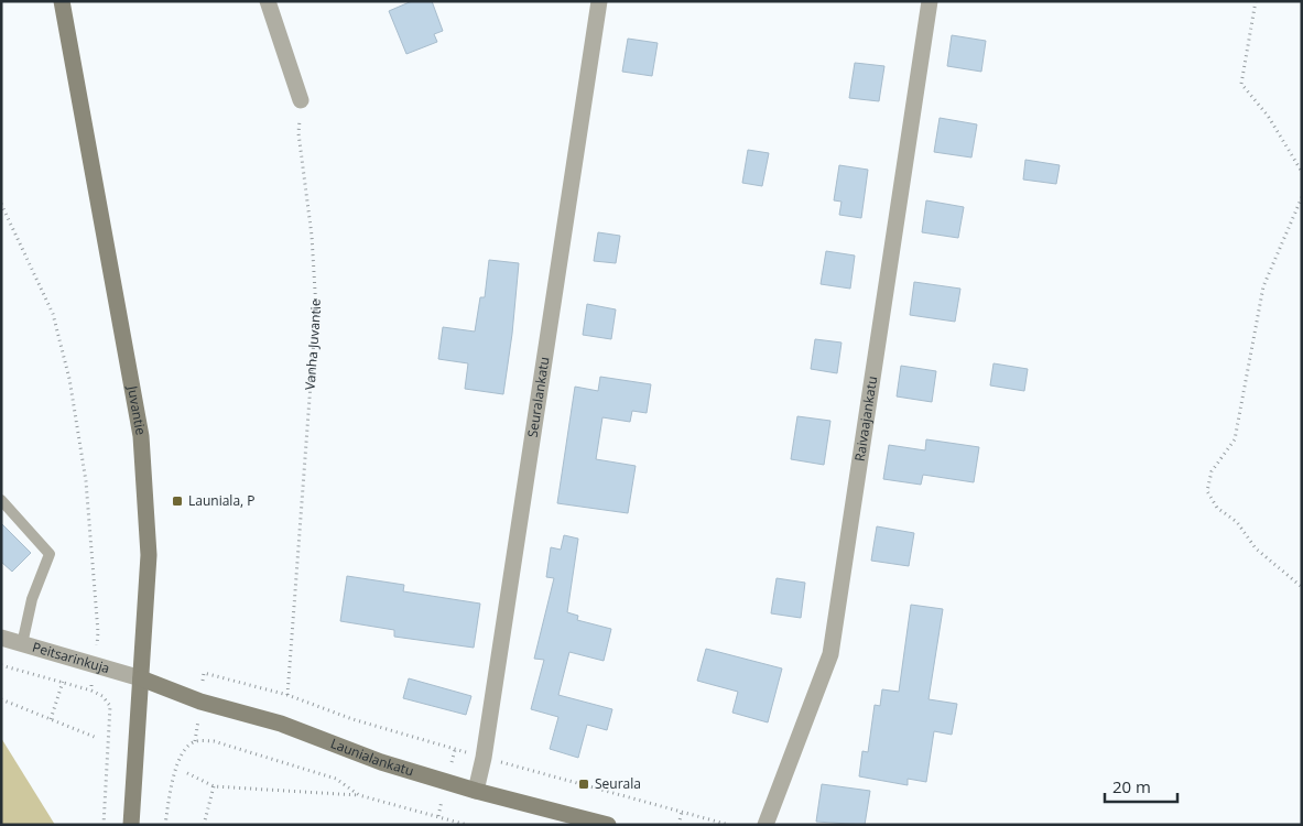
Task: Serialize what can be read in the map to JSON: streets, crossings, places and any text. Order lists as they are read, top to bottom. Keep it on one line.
{"streets":{"main road":["Juvantie","Launialankatu"],"street":["Seuralankatu","Raivaajankatu","Peitsarinkuja"],"path":["Vanha Juvantie"]},"crossings":[["Seuralankatu","Launialankatu"],["Juvantie","Peitsarinkuja"],["Juvantie","Launialankatu"],["Peitsarinkuja","Launialankatu"]],"places":{"transit":["Launiala, P","Seurala"]},"scale_bar":"20 m"}
